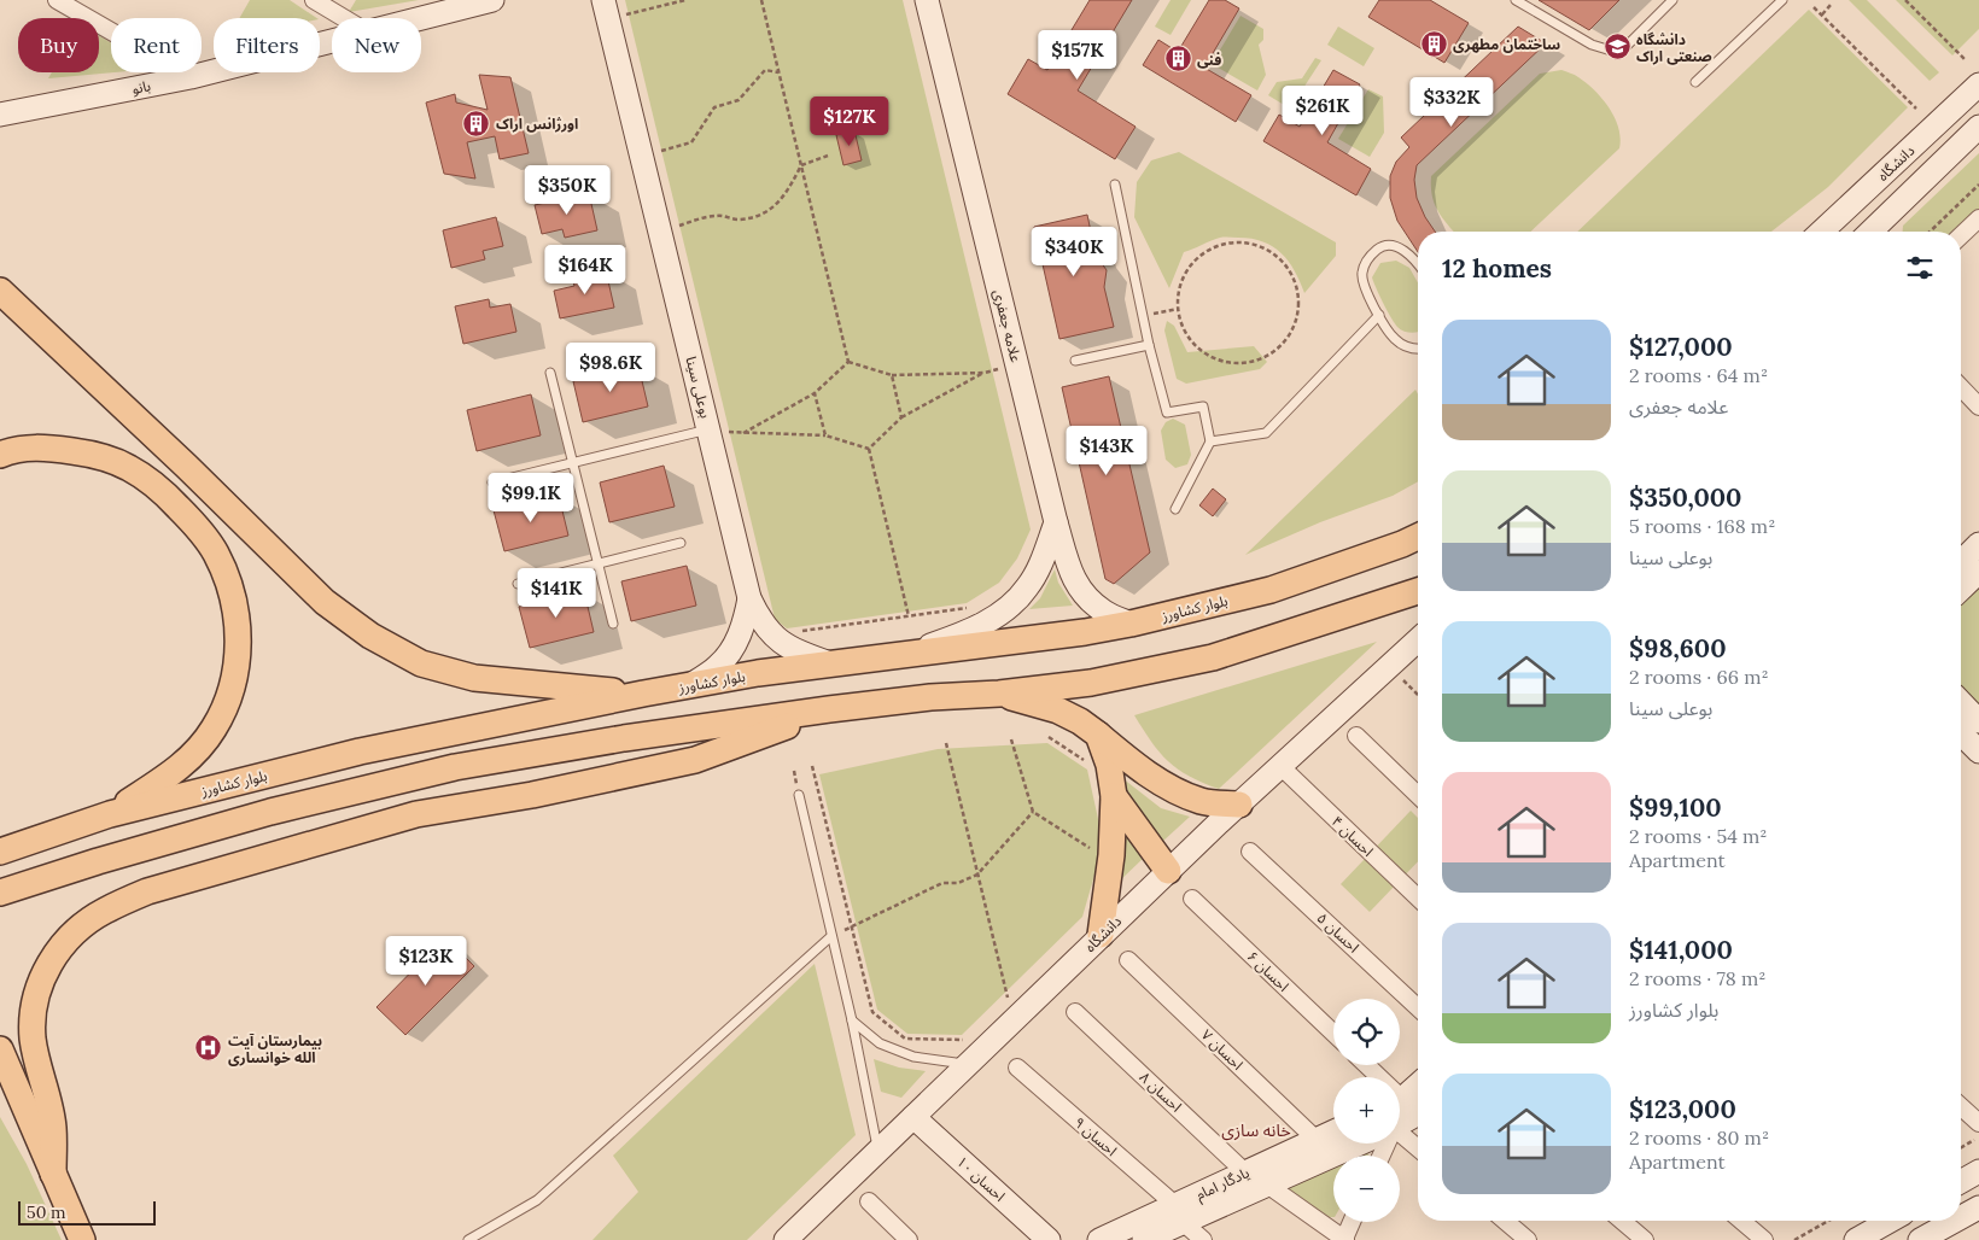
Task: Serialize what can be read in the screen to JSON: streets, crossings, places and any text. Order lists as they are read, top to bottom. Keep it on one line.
{"streets":{"main road":["بلوار کشاورز"],"street":["بانو","دانشگاه","علامه جعفری","بوعلی سینا","احسان ۴","احسان ۵","احسان ۶","احسان ۷","احسان ۸","احسان ۹","احسان ۱۰","یادگار امام"]},"crossings":[["دانشگاه","احسان ۴"],["دانشگاه","احسان ۱۰"],["علامه جعفری","بلوار کشاورز"],["بوعلی سینا","بلوار کشاورز"],["احسان ۷","یادگار امام"],["احسان ۸","یادگار امام"],["احسان ۹","یادگار امام"]],"districts":["خانه سازی"],"places":{"building":["ساختمان مطهری","فنی","اورژانس اراک"],"school or university":["دانشگاه صنعتی اراک"],"hospital":["بیمارستان آیت الله خوانساری"]},"scale_bar":"50 m","page":{"chip":["Buy","Rent","Filters","New"],"price":["$157K","$332K","$261K","$127K","$350K","$340K","$164K","$98.6K","$143K","$99.1K","$141K","$123K"],"heading":"12 homes","list":[{"name":"$127,000","note":"2 rooms · 64 m² · علامه جعفری"},{"name":"$350,000","note":"5 rooms · 168 m² · بوعلی سینا"},{"name":"$98,600","note":"2 rooms · 66 m² · بوعلی سینا"},{"name":"$99,100","note":"2 rooms · 54 m² · Apartment"},{"name":"$141,000","note":"2 rooms · 78 m² · بلوار کشاورز"},{"name":"$123,000","note":"2 rooms · 80 m² · Apartment"}],"map_buttons":["+","−"],"scale":"50 m"}}
